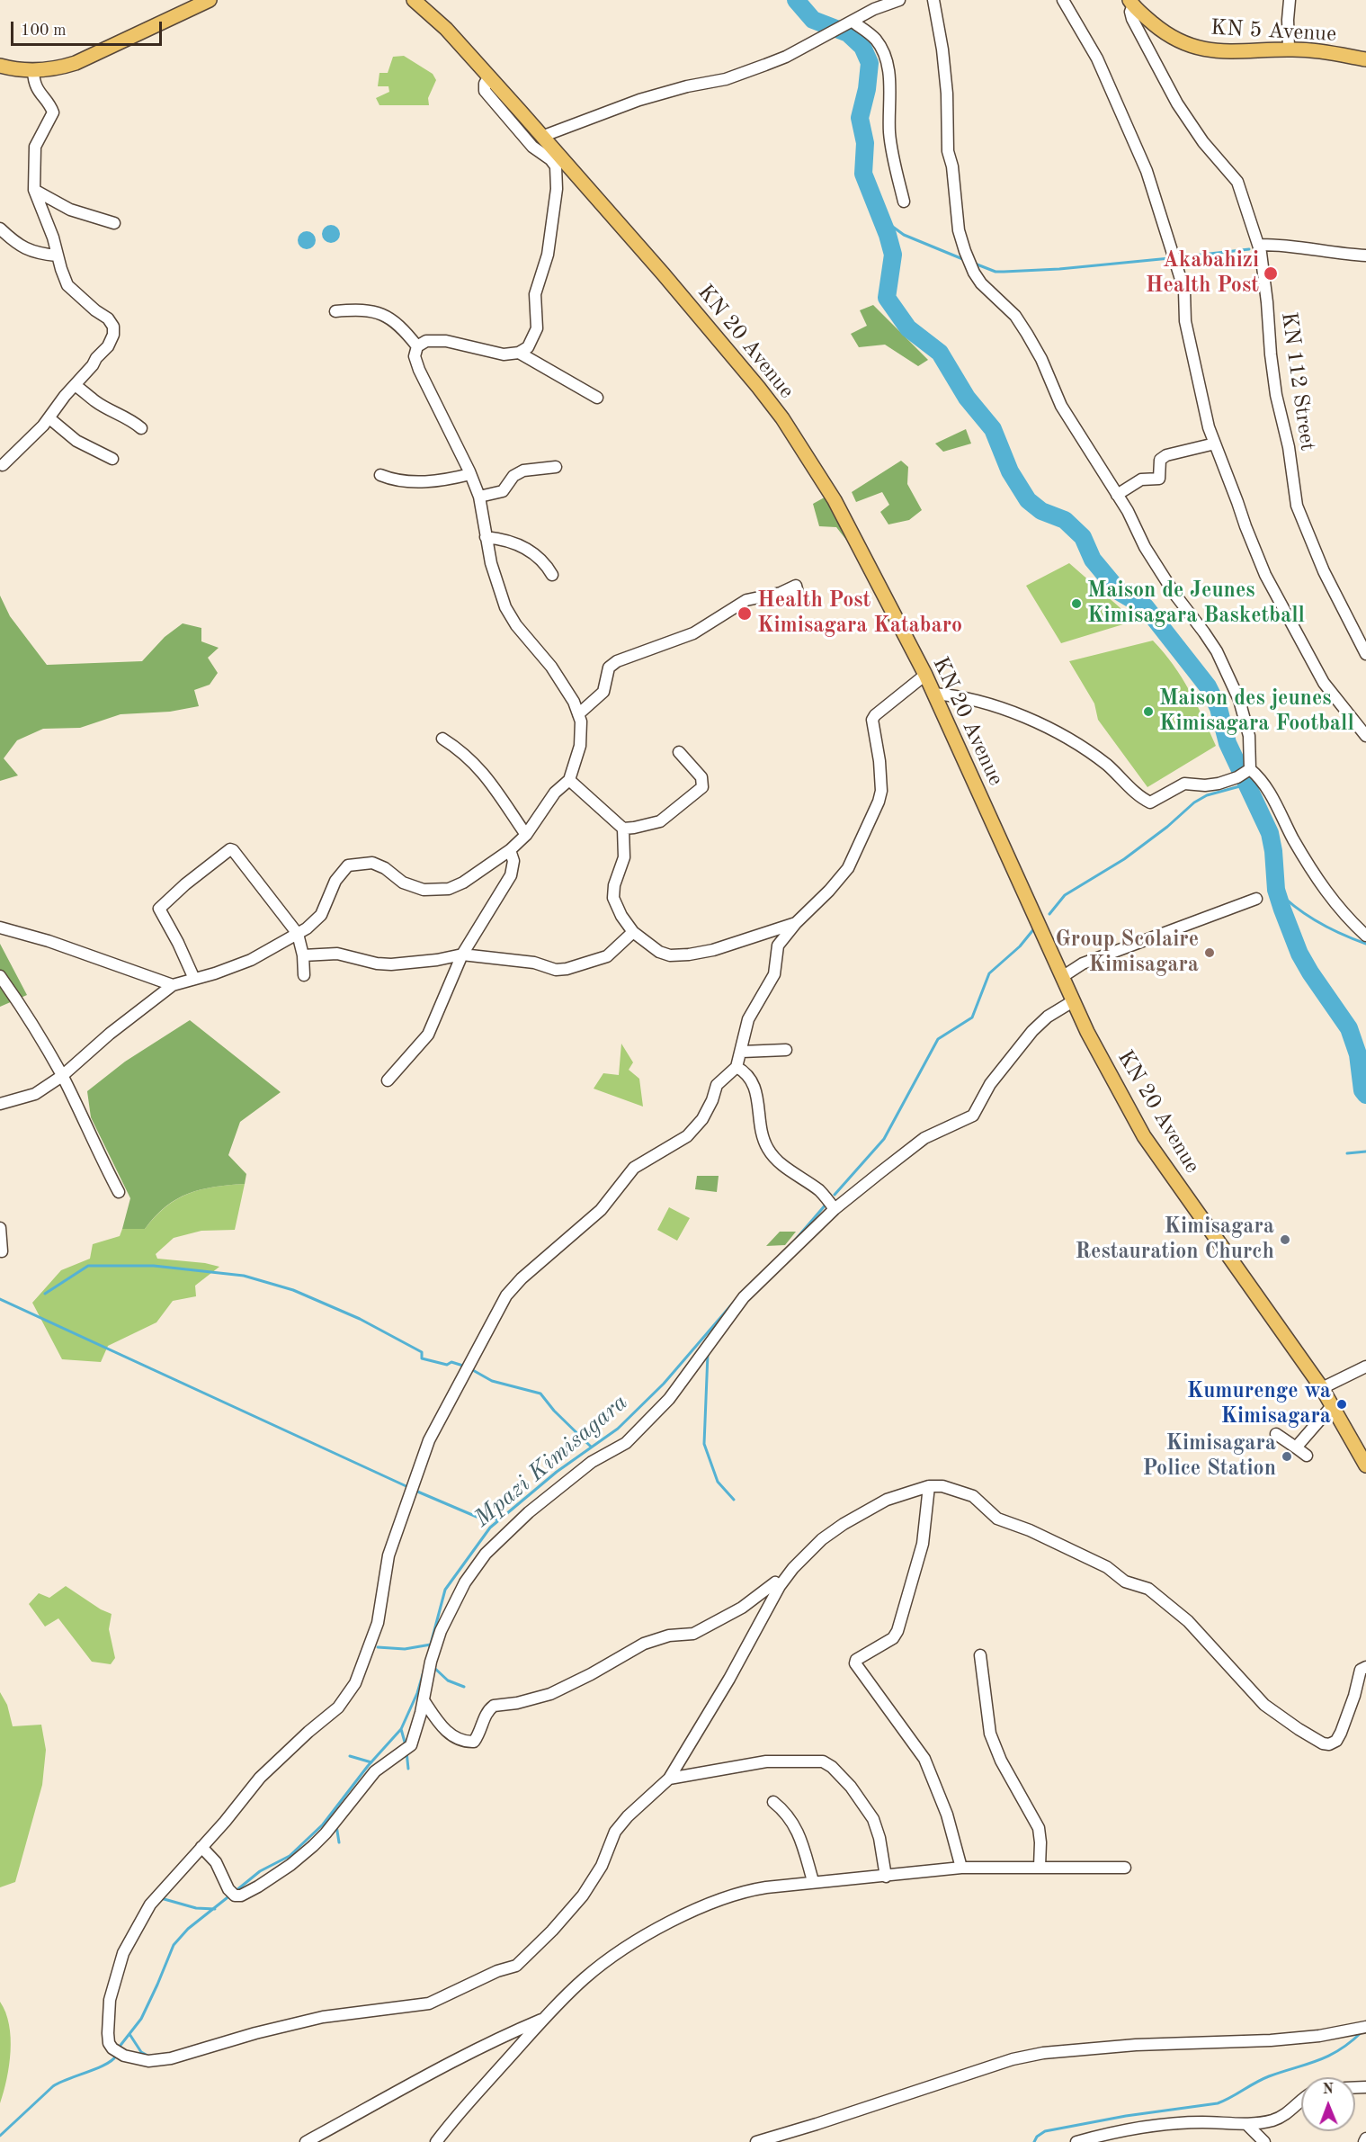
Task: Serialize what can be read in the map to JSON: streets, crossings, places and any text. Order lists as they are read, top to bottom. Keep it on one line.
{"streets":{"main road":["KN 5 Avenue","KN 20 Avenue"],"street":["KN 112 Street"]},"crossings":[["KN 5 Avenue","KN 112 Street"]],"water":["Mpazi Kimisagara"],"places":["Akabahizi Health Post","Maison de Jeunes Kimisagara Basketball","Health Post Kimisagara Katabaro","Maison des jeunes Kimisagara Football","Group Scolaire Kimisagara","Kimisagara Restauration Church","Kumurenge wa Kimisagara","Kimisagara Police Station"],"scale_bar":"100 m","north":"top"}
